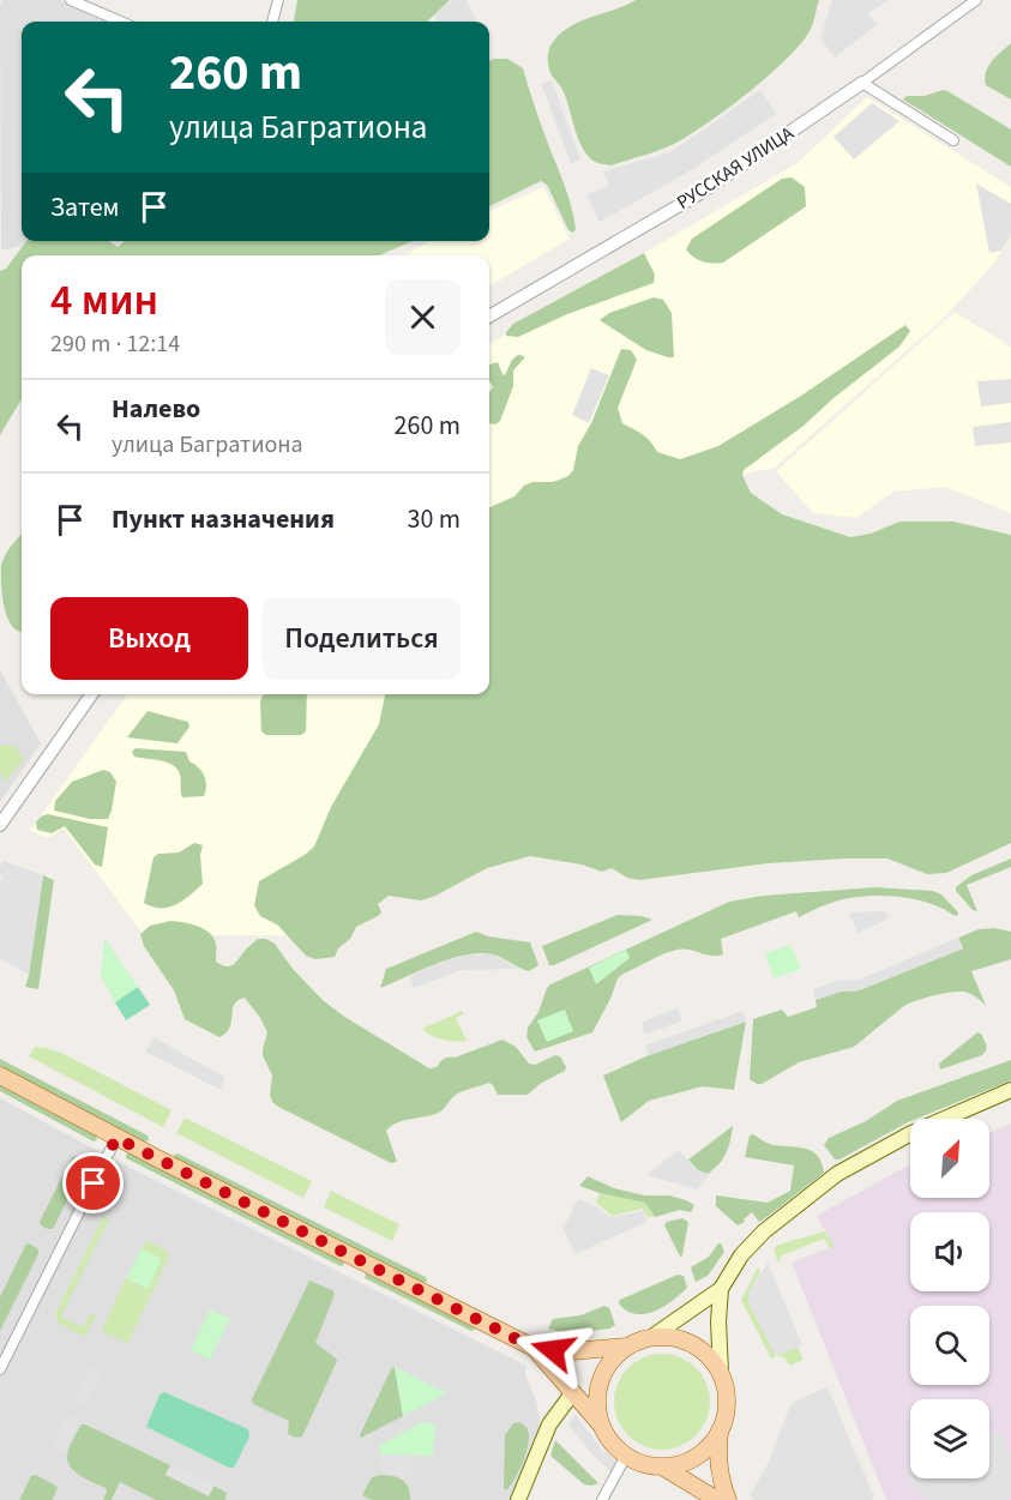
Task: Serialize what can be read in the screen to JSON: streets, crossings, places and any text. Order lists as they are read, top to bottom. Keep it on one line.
{"streets":{"street":["РУССКАЯ УЛИЦА"]},"north":"top right","page":{"turn":["260 m","улица Багратиона"],"then":"Затем","heading":["4 мин","290 m · 12:14"],"list":[{"name":"Налево","note":"улица Багратиона","value":"260 m"},{"name":"Пункт назначения","value":"30 m"}],"buttons":["Выход","Поделиться"]}}
